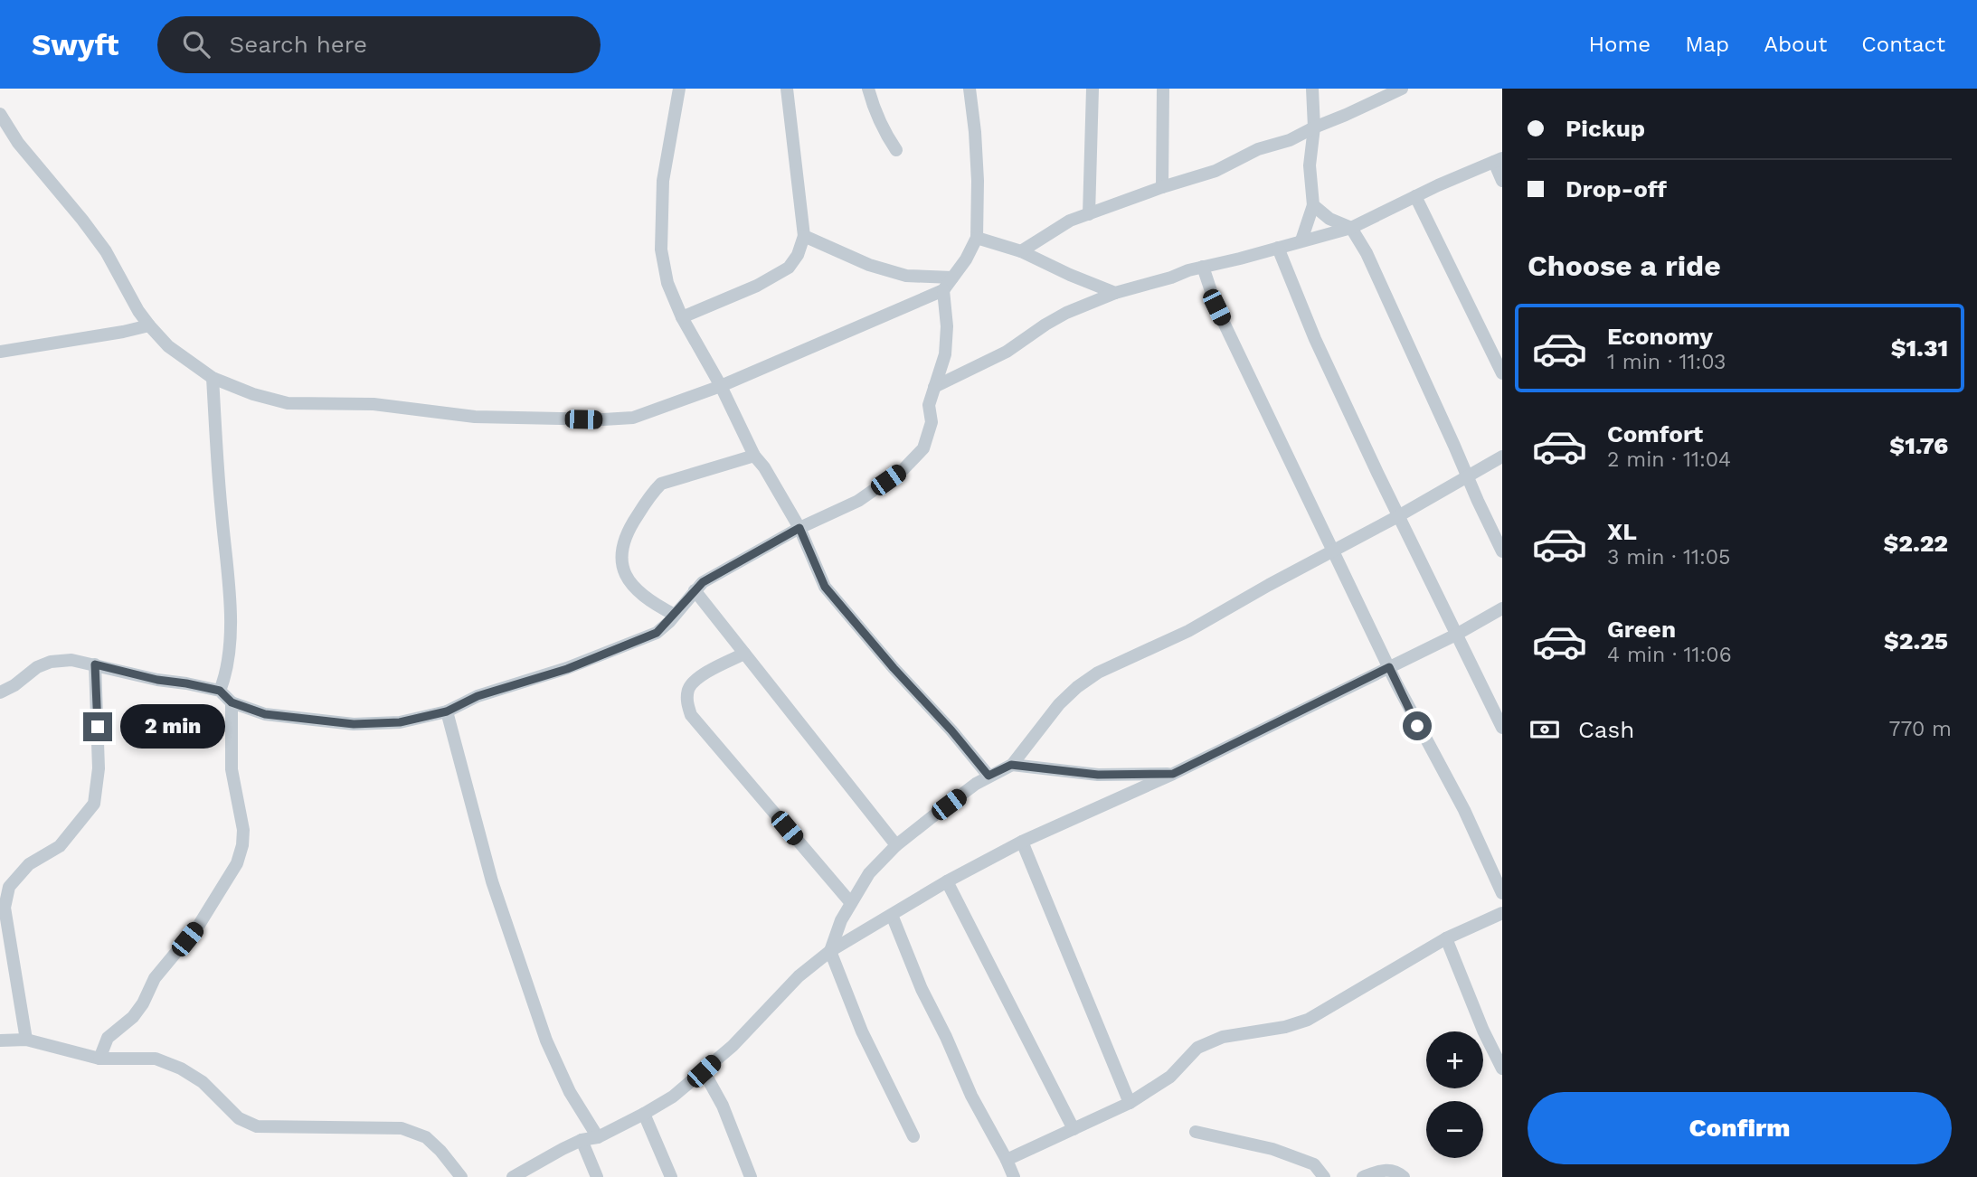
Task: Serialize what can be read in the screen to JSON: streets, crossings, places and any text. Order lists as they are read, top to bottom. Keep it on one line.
{"page":{"header":"Swyft","search":"Search here","nav":["Home","Map","About","Contact"],"banner":["Pickup","Drop-off"],"heading":"Choose a ride","list":[{"name":"Economy","note":"1 min · 11:03","value":"$1.31"},{"name":"Comfort","note":"2 min · 11:04","value":"$1.76"},{"name":"XL","note":"3 min · 11:05","value":"$2.22"},{"name":"Green","note":"4 min · 11:06","value":"$2.25"}],"pay":["Cash","770 m"],"bubble":"2 min","map_buttons":["+","−"],"buttons":"Confirm"}}
